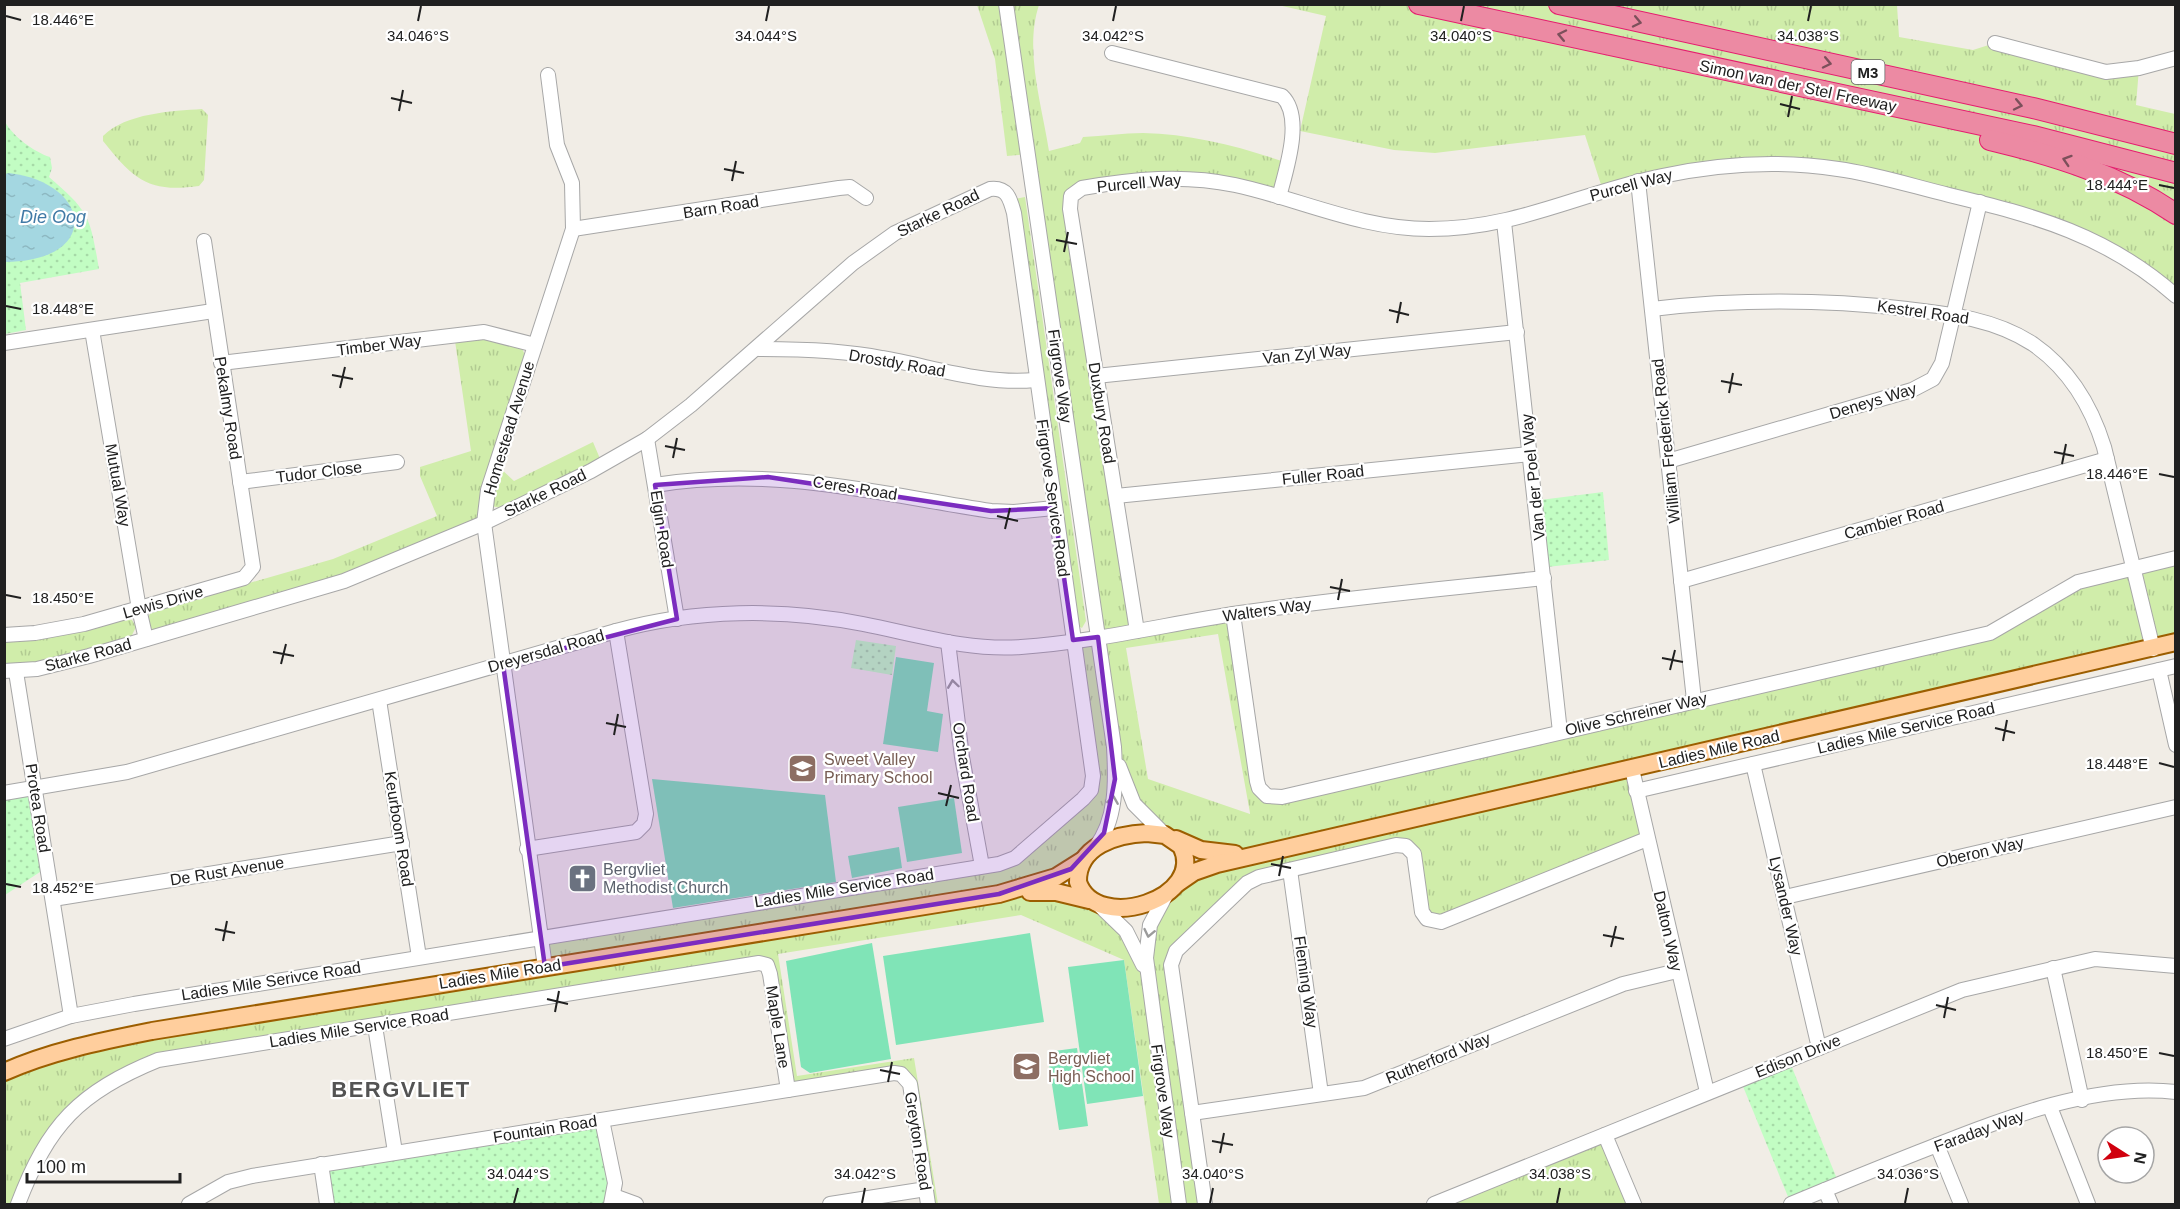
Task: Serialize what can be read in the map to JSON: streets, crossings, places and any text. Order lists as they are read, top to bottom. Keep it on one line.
{"streets":{"highway":["M3","Simon van der Stel Freeway"],"main road":["Ladies Mile Road"],"street":["Purcell Way","Barn Road","Starke Road","Kestrel Road","Timber Way","Van Zyl Way","Drostdy Road","Firgrove Way","Deneys Way","Pekalmy Road","Duxbury Road","Homestead Avenue","William Frederick Road","Tudor Close","Fuller Road","Van der Poel Way","Mutual Way","Ceres Road","Firgrove Service Road","Cambier Road","Elgin Road","Lewis Drive","Walters Way","Dreyersdal Road","Olive Schreiner Way","Ladies Mile Service Road","Orchard Road","Protea Road","Keurboom Road","Oberon Way","De Rust Avenue","Lysander Way","Dalton Way","Ladies Mile Serivce Road","Fleming Way","Maple Lane","Edison Drive","Rutherford Way","Fountain Road","Faraday Way","Greyton Road"]},"crossings":[["Purcell Way","Deneys Way"],["Purcell Way","Duxbury Road"],["Purcell Way","William Frederick Road"],["Purcell Way","Van der Poel Way"],["Barn Road","Homestead Avenue"],["Starke Road","Drostdy Road"],["Starke Road","Homestead Avenue"],["Starke Road","Mutual Way"],["Starke Road","Firgrove Service Road"],["Starke Road","Elgin Road"],["Starke Road","Protea Road"],["Kestrel Road","Deneys Way"],["Kestrel Road","William Frederick Road"],["Kestrel Road","Cambier Road"],["Kestrel Road","Olive Schreiner Way"],["Kestrel Road","Ladies Mile Road"],["Timber Way","Pekalmy Road"],["Timber Way","Homestead Avenue"],["Van Zyl Way","Duxbury Road"],["Van Zyl Way","Van der Poel Way"],["Drostdy Road","Firgrove Service Road"],["Firgrove Way","Walters Way"],["Firgrove Way","Dreyersdal Road"],["Firgrove Way","Ladies Mile Road"],["Deneys Way","William Frederick Road"],["Pekalmy Road","Tudor Close"],["Pekalmy Road","Lewis Drive"],["Duxbury Road","Fuller Road"],["Duxbury Road","Walters Way"],["Homestead Avenue","Dreyersdal Road"],["Homestead Avenue","Ladies Mile Service Road"],["Homestead Avenue","Ladies Mile Road"],["Homestead Avenue","Ladies Mile Serivce Road"],["William Frederick Road","Cambier Road"],["William Frederick Road","Olive Schreiner Way"],["Fuller Road","Van der Poel Way"],["Van der Poel Way","Walters Way"],["Van der Poel Way","Olive Schreiner Way"],["Mutual Way","Lewis Drive"],["Ceres Road","Firgrove Service Road"],["Ceres Road","Elgin Road"],["Firgrove Service Road","Dreyersdal Road"],["Firgrove Service Road","Ladies Mile Service Road"],["Elgin Road","Dreyersdal Road"],["Walters Way","Dreyersdal Road"],["Walters Way","Olive Schreiner Way"],["Dreyersdal Road","Orchard Road"],["Dreyersdal Road","Protea Road"],["Dreyersdal Road","Keurboom Road"],["Ladies Mile Service Road","Orchard Road"],["Ladies Mile Service Road","Lysander Way"],["Ladies Mile Service Road","Dalton Way"],["Ladies Mile Service Road","Ladies Mile Serivce Road"],["Ladies Mile Service Road","Maple Lane"],["Ladies Mile Road","Dalton Way"],["Protea Road","De Rust Avenue"],["Protea Road","Ladies Mile Serivce Road"],["Keurboom Road","De Rust Avenue"],["Keurboom Road","Ladies Mile Serivce Road"],["Oberon Way","Lysander Way"],["Lysander Way","Edison Drive"],["Dalton Way","Edison Drive"],["Dalton Way","Rutherford Way"],["Fleming Way","Rutherford Way"],["Maple Lane","Fountain Road"],["Fountain Road","Greyton Road"]],"one_way":["Orchard Road"],"districts":["BERGVLIET"],"water":["Die Oog"],"places":{"school or university":["Sweet Valley Primary School","Bergvliet High School"],"church":["Bergvliet Methodist Church"]},"scale_bar":"100 m","north":"right","coordinates":["18.446°E","34.046°S","34.044°S","34.042°S","34.040°S","34.038°S","18.444°E","18.448°E","18.450°E","18.452°E","34.036°S"]}
